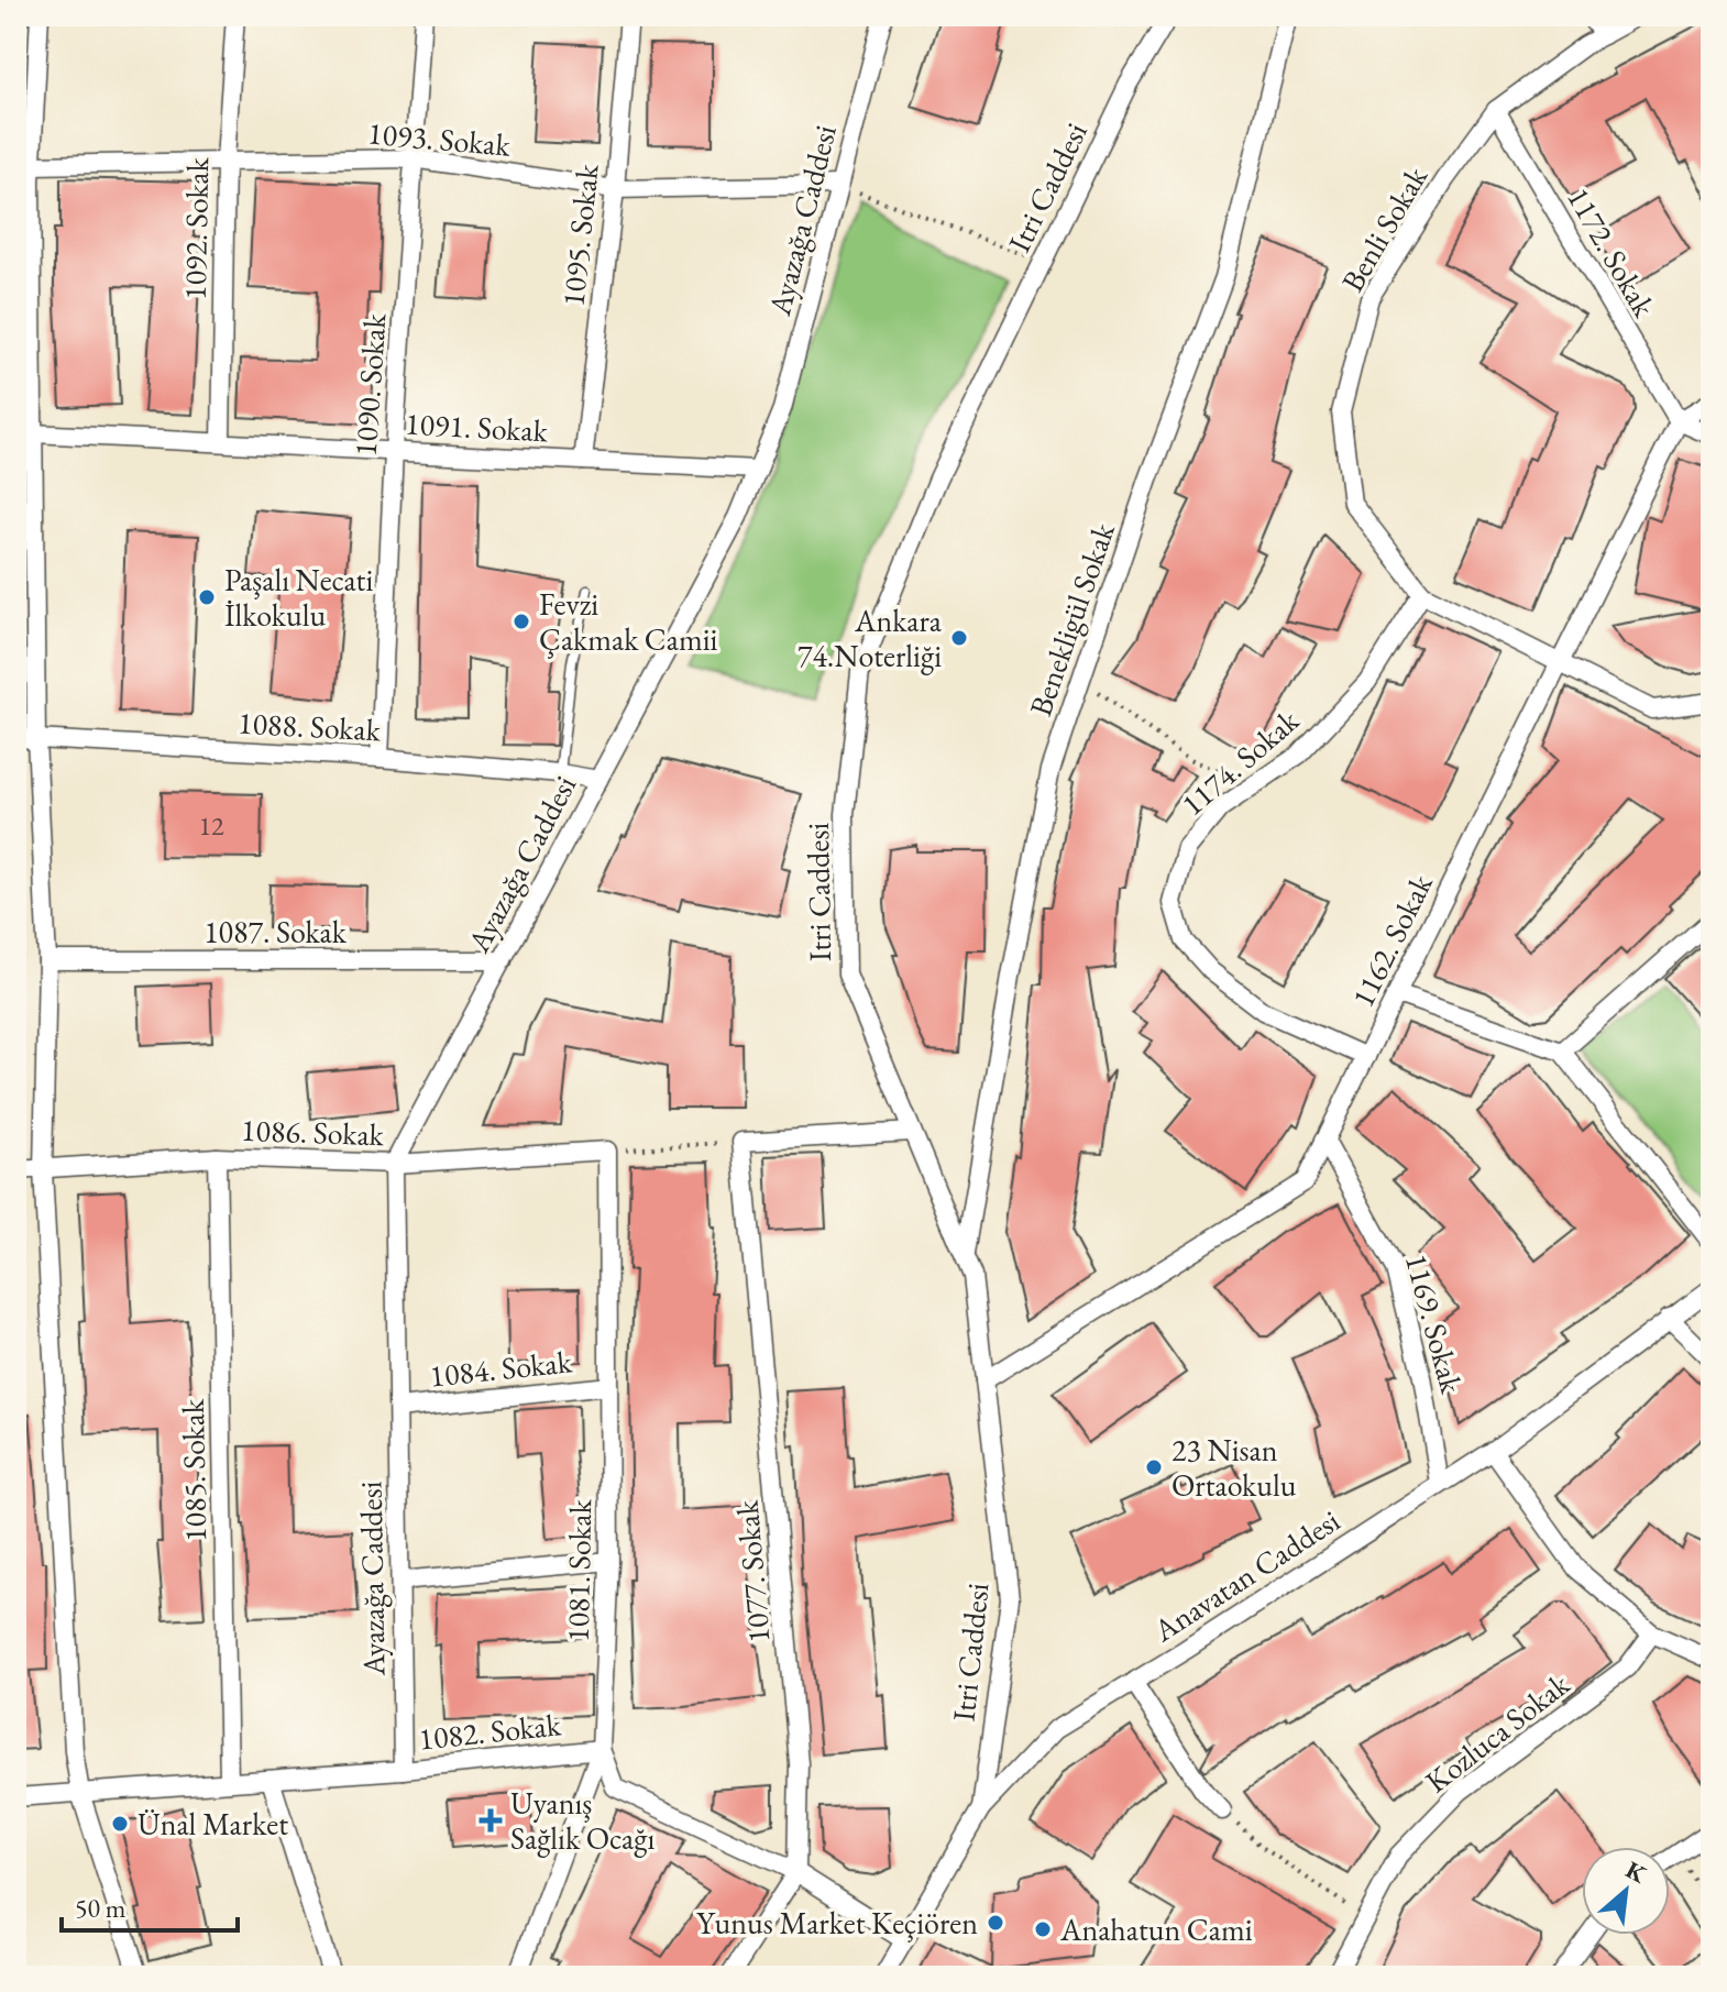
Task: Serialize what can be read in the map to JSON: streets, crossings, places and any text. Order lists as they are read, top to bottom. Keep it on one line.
{"streets":{"street":["1093. Sokak","Itri Caddesi","Ayazağa Caddesi","1092. Sokak","Benli Sokak","1095. Sokak","1172. Sokak","1090. Sokak","1091. Sokak","Benekligül Sokak","1088. Sokak","1174. Sokak","1087. Sokak","1162. Sokak","1086. Sokak","1169. Sokak","1084. Sokak","1085. Sokak","1081. Sokak","1077. Sokak","Anavatan Caddesi","1082. Sokak","Kozluca Sokak"]},"crossings":[["1093. Sokak","Ayazağa Caddesi"],["1093. Sokak","1092. Sokak"],["1093. Sokak","1095. Sokak"],["1093. Sokak","1090. Sokak"],["Itri Caddesi","Benekligül Sokak"],["Itri Caddesi","1162. Sokak"],["Itri Caddesi","Anavatan Caddesi"],["Ayazağa Caddesi","1091. Sokak"],["Ayazağa Caddesi","1088. Sokak"],["Ayazağa Caddesi","1087. Sokak"],["Ayazağa Caddesi","1086. Sokak"],["Ayazağa Caddesi","1084. Sokak"],["Ayazağa Caddesi","1082. Sokak"],["1092. Sokak","1091. Sokak"],["Benli Sokak","1172. Sokak"],["Benli Sokak","1174. Sokak"],["Benli Sokak","1162. Sokak"],["1095. Sokak","1091. Sokak"],["1172. Sokak","1162. Sokak"],["1090. Sokak","1091. Sokak"],["1090. Sokak","1088. Sokak"],["1174. Sokak","1162. Sokak"],["1162. Sokak","1169. Sokak"],["1086. Sokak","1085. Sokak"],["1086. Sokak","1081. Sokak"],["1169. Sokak","Anavatan Caddesi"],["1084. Sokak","1081. Sokak"],["1085. Sokak","1082. Sokak"],["1081. Sokak","1082. Sokak"],["1077. Sokak","1082. Sokak"],["Anavatan Caddesi","1082. Sokak"]],"places":{"other":["Paşalı Necati İlkokulu","Fevzi Çakmak Camii","Ankara 74.Noterliği","23 Nisan Ortaokulu","Ünal Market","Yunus Market Keçiören","Anahatun Cami"],"health":["Uyanış Sağlık Ocağı"]},"house_numbers":["12"],"scale_bar":"50 m","north":"top right"}
